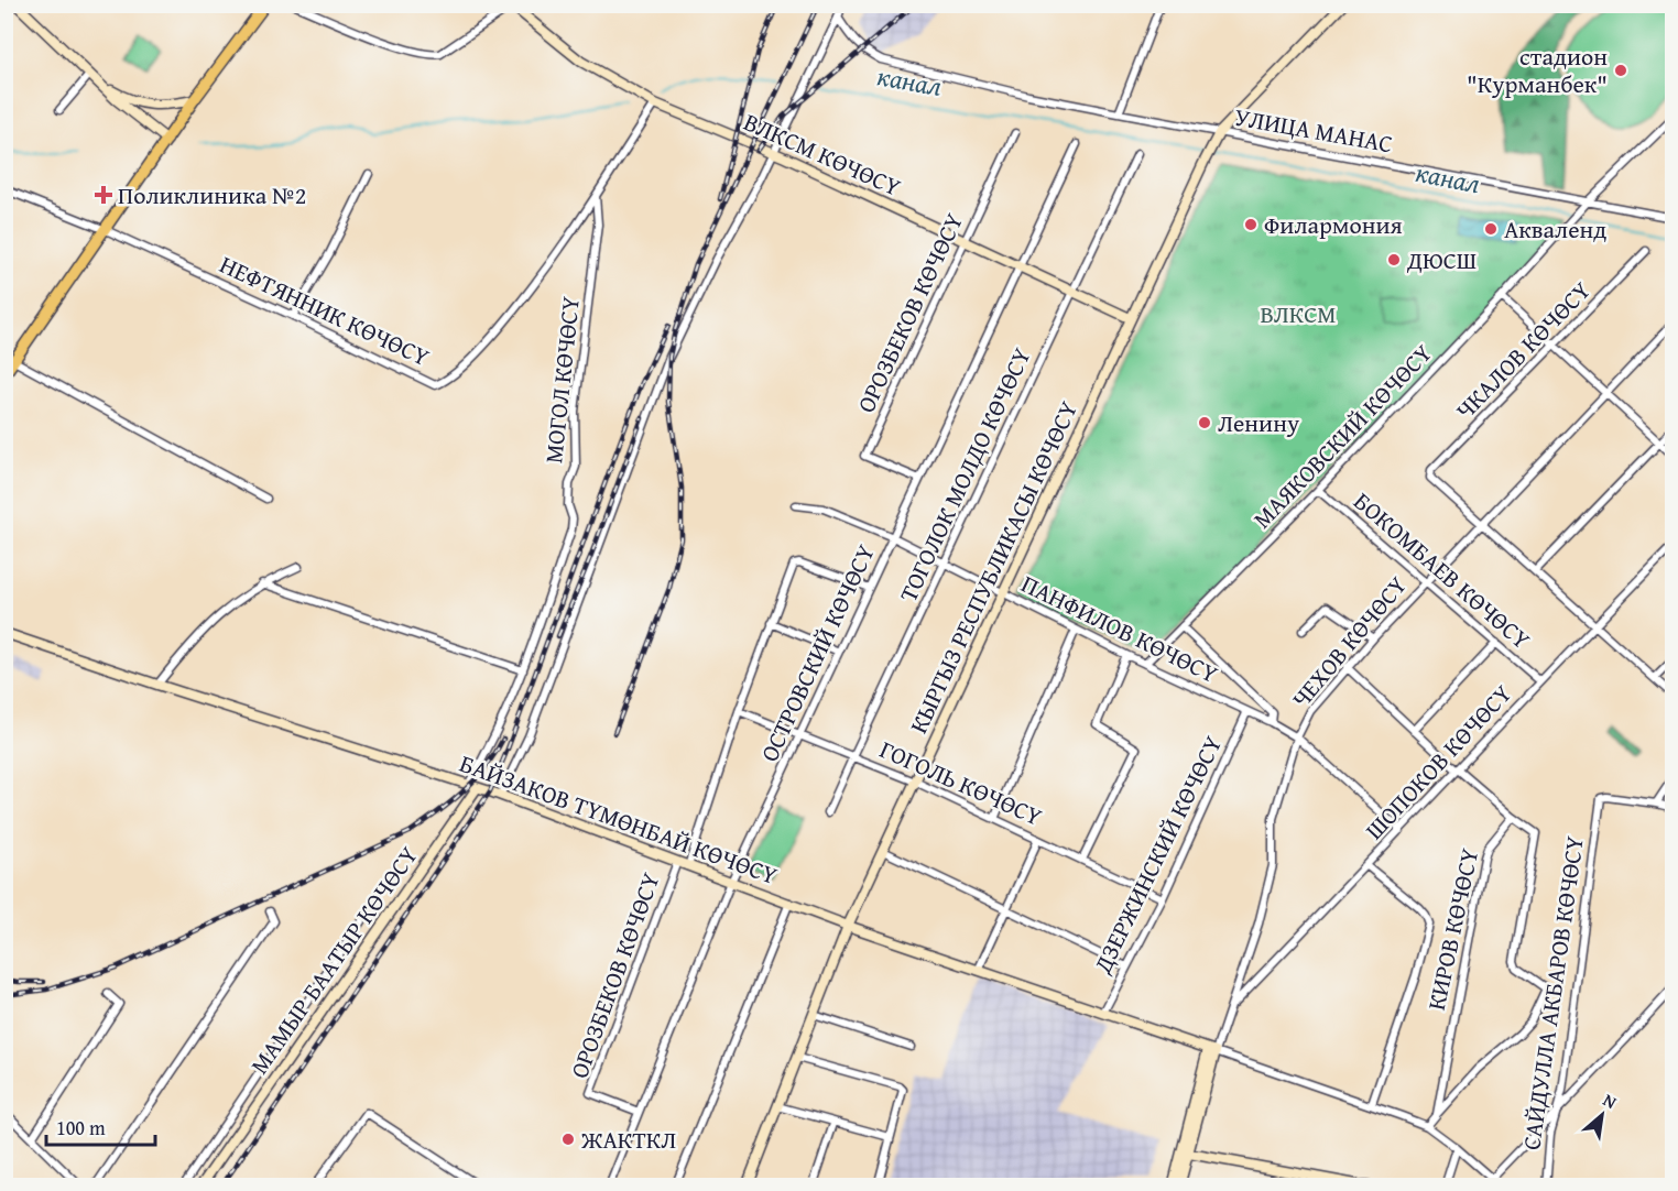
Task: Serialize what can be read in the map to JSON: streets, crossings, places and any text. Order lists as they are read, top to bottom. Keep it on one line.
{"streets":{"main road":["ВЛКСМ КӨЧӨСҮ","КЫРГЫЗ РЕСПУБЛИКАСЫ КӨЧӨСҮ","ЧЕХОВ КӨЧӨСҮ","БАЙЗАКОВ ТҮМӨНБАЙ КӨЧӨСҮ","МАМЫР БААТЫР КӨЧӨСҮ"],"street":["УЛИЦА МАНАС","НЕФТЯННИК КӨЧӨСҮ","ОРОЗБЕКОВ КӨЧӨСҮ","ЧКАЛОВ КӨЧӨСҮ","МОГОЛ КӨЧӨСҮ","МАЯКОВСКИЙ КӨЧӨСҮ","ТОГОЛОК МОЛДО КӨЧӨСҮ","БОКОМБАЕВ КӨЧӨСҮ","ПАНФИЛОВ КӨЧӨСҮ","ОСТРОВСКИЙ КӨЧӨСҮ","ШОПОКОВ КӨЧӨСҮ","ГОГОЛЬ КӨЧӨСҮ","ДЗЕРЖИНСКИЙ КӨЧӨСҮ","КИРОВ КӨЧӨСҮ","САЙДУЛЛА АКБАРОВ КӨЧӨСҮ"]},"crossings":[["УЛИЦА МАНАС","МАЯКОВСКИЙ КӨЧӨСҮ"],["УЛИЦА МАНАС","КЫРГЫЗ РЕСПУБЛИКАСЫ КӨЧӨСҮ"],["ВЛКСМ КӨЧӨСҮ","ОРОЗБЕКОВ КӨЧӨСҮ"],["ВЛКСМ КӨЧӨСҮ","ТОГОЛОК МОЛДО КӨЧӨСҮ"],["ВЛКСМ КӨЧӨСҮ","КЫРГЫЗ РЕСПУБЛИКАСЫ КӨЧӨСҮ"],["ВЛКСМ КӨЧӨСҮ","ОСТРОВСКИЙ КӨЧӨСҮ"],["НЕФТЯННИК КӨЧӨСҮ","МОГОЛ КӨЧӨСҮ"],["ОРОЗБЕКОВ КӨЧӨСҮ","ОСТРОВСКИЙ КӨЧӨСҮ"],["ОРОЗБЕКОВ КӨЧӨСҮ","БАЙЗАКОВ ТҮМӨНБАЙ КӨЧӨСҮ"],["ЧКАЛОВ КӨЧӨСҮ","ЧЕХОВ КӨЧӨСҮ"],["МОГОЛ КӨЧӨСҮ","БАЙЗАКОВ ТҮМӨНБАЙ КӨЧӨСҮ"],["МОГОЛ КӨЧӨСҮ","МАМЫР БААТЫР КӨЧӨСҮ"],["МАЯКОВСКИЙ КӨЧӨСҮ","БОКОМБАЕВ КӨЧӨСҮ"],["МАЯКОВСКИЙ КӨЧӨСҮ","ПАНФИЛОВ КӨЧӨСҮ"],["ТОГОЛОК МОЛДО КӨЧӨСҮ","ПАНФИЛОВ КӨЧӨСҮ"],["ТОГОЛОК МОЛДО КӨЧӨСҮ","ГОГОЛЬ КӨЧӨСҮ"],["КЫРГЫЗ РЕСПУБЛИКАСЫ КӨЧӨСҮ","ПАНФИЛОВ КӨЧӨСҮ"],["КЫРГЫЗ РЕСПУБЛИКАСЫ КӨЧӨСҮ","ГОГОЛЬ КӨЧӨСҮ"],["КЫРГЫЗ РЕСПУБЛИКАСЫ КӨЧӨСҮ","БАЙЗАКОВ ТҮМӨНБАЙ КӨЧӨСҮ"],["БОКОМБАЕВ КӨЧӨСҮ","ЧЕХОВ КӨЧӨСҮ"],["БОКОМБАЕВ КӨЧӨСҮ","ШОПОКОВ КӨЧӨСҮ"],["ПАНФИЛОВ КӨЧӨСҮ","ЧЕХОВ КӨЧӨСҮ"],["ПАНФИЛОВ КӨЧӨСҮ","ОСТРОВСКИЙ КӨЧӨСҮ"],["ПАНФИЛОВ КӨЧӨСҮ","ШОПОКОВ КӨЧӨСҮ"],["ПАНФИЛОВ КӨЧӨСҮ","ДЗЕРЖИНСКИЙ КӨЧӨСҮ"],["ЧЕХОВ КӨЧӨСҮ","ШОПОКОВ КӨЧӨСҮ"],["ЧЕХОВ КӨЧӨСҮ","БАЙЗАКОВ ТҮМӨНБАЙ КӨЧӨСҮ"],["ОСТРОВСКИЙ КӨЧӨСҮ","ГОГОЛЬ КӨЧӨСҮ"],["ОСТРОВСКИЙ КӨЧӨСҮ","БАЙЗАКОВ ТҮМӨНБАЙ КӨЧӨСҮ"],["ГОГОЛЬ КӨЧӨСҮ","ДЗЕРЖИНСКИЙ КӨЧӨСҮ"],["БАЙЗАКОВ ТҮМӨНБАЙ КӨЧӨСҮ","ДЗЕРЖИНСКИЙ КӨЧӨСҮ"],["БАЙЗАКОВ ТҮМӨНБАЙ КӨЧӨСҮ","МАМЫР БААТЫР КӨЧӨСҮ"]],"water":["канал"],"parks":["ВЛКСМ"],"places":{"other":["стадион \"Курманбек\"","Филармония","Акваленд","ДЮСШ","Ленину","ЖАКТКЛ"],"health":["Поликлиника №2"]},"scale_bar":"100 m","north":"top right"}
